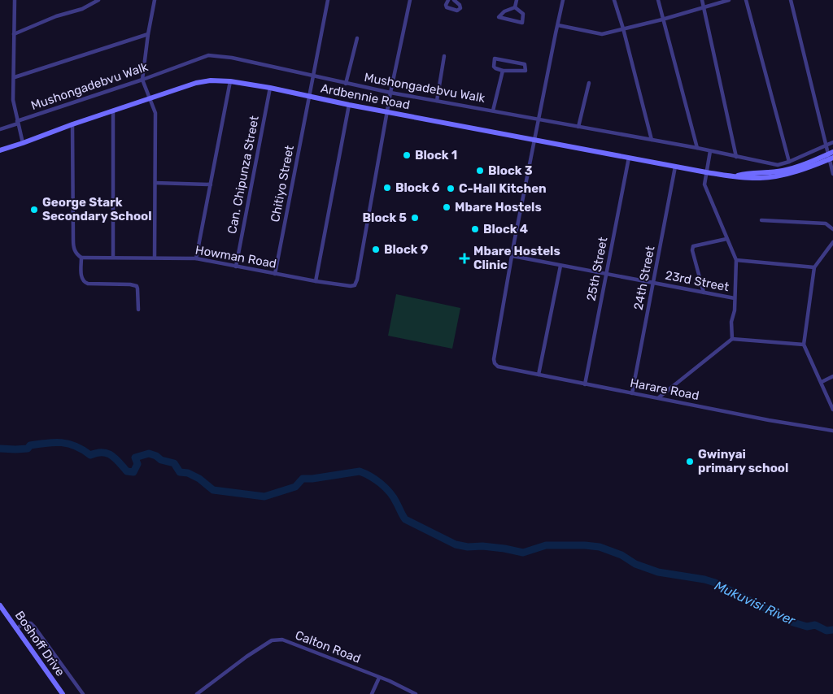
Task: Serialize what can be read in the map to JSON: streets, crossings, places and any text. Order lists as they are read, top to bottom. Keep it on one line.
{"streets":{"main road":["Ardbennie Road","Boshoff Drive"],"street":["Mushongadebvu Walk","Can. Chipunza Street","Chitiyo Street","Howman Road","25th Street","24th Street","23rd Street","Harare Road","Calton Road"]},"crossings":[["Mushongadebvu Walk","Chitiyo Street"],["Ardbennie Road","Can. Chipunza Street"],["Ardbennie Road","Chitiyo Street"],["Ardbennie Road","Howman Road"],["Ardbennie Road","25th Street"],["Ardbennie Road","24th Street"],["Can. Chipunza Street","Howman Road"],["Chitiyo Street","Howman Road"],["25th Street","23rd Street"],["25th Street","Harare Road"],["24th Street","23rd Street"],["24th Street","Harare Road"],["23rd Street","Harare Road"]],"water":["Mukuvisi River"],"places":{"other":["Block 1","Block 3","Block 6","C-Hall Kitchen","Mbare Hostels","George Stark Secondary School","Block 5","Block 4","Block 9","Gwinyai primary school"],"health":["Mbare Hostels Clinic"]}}
